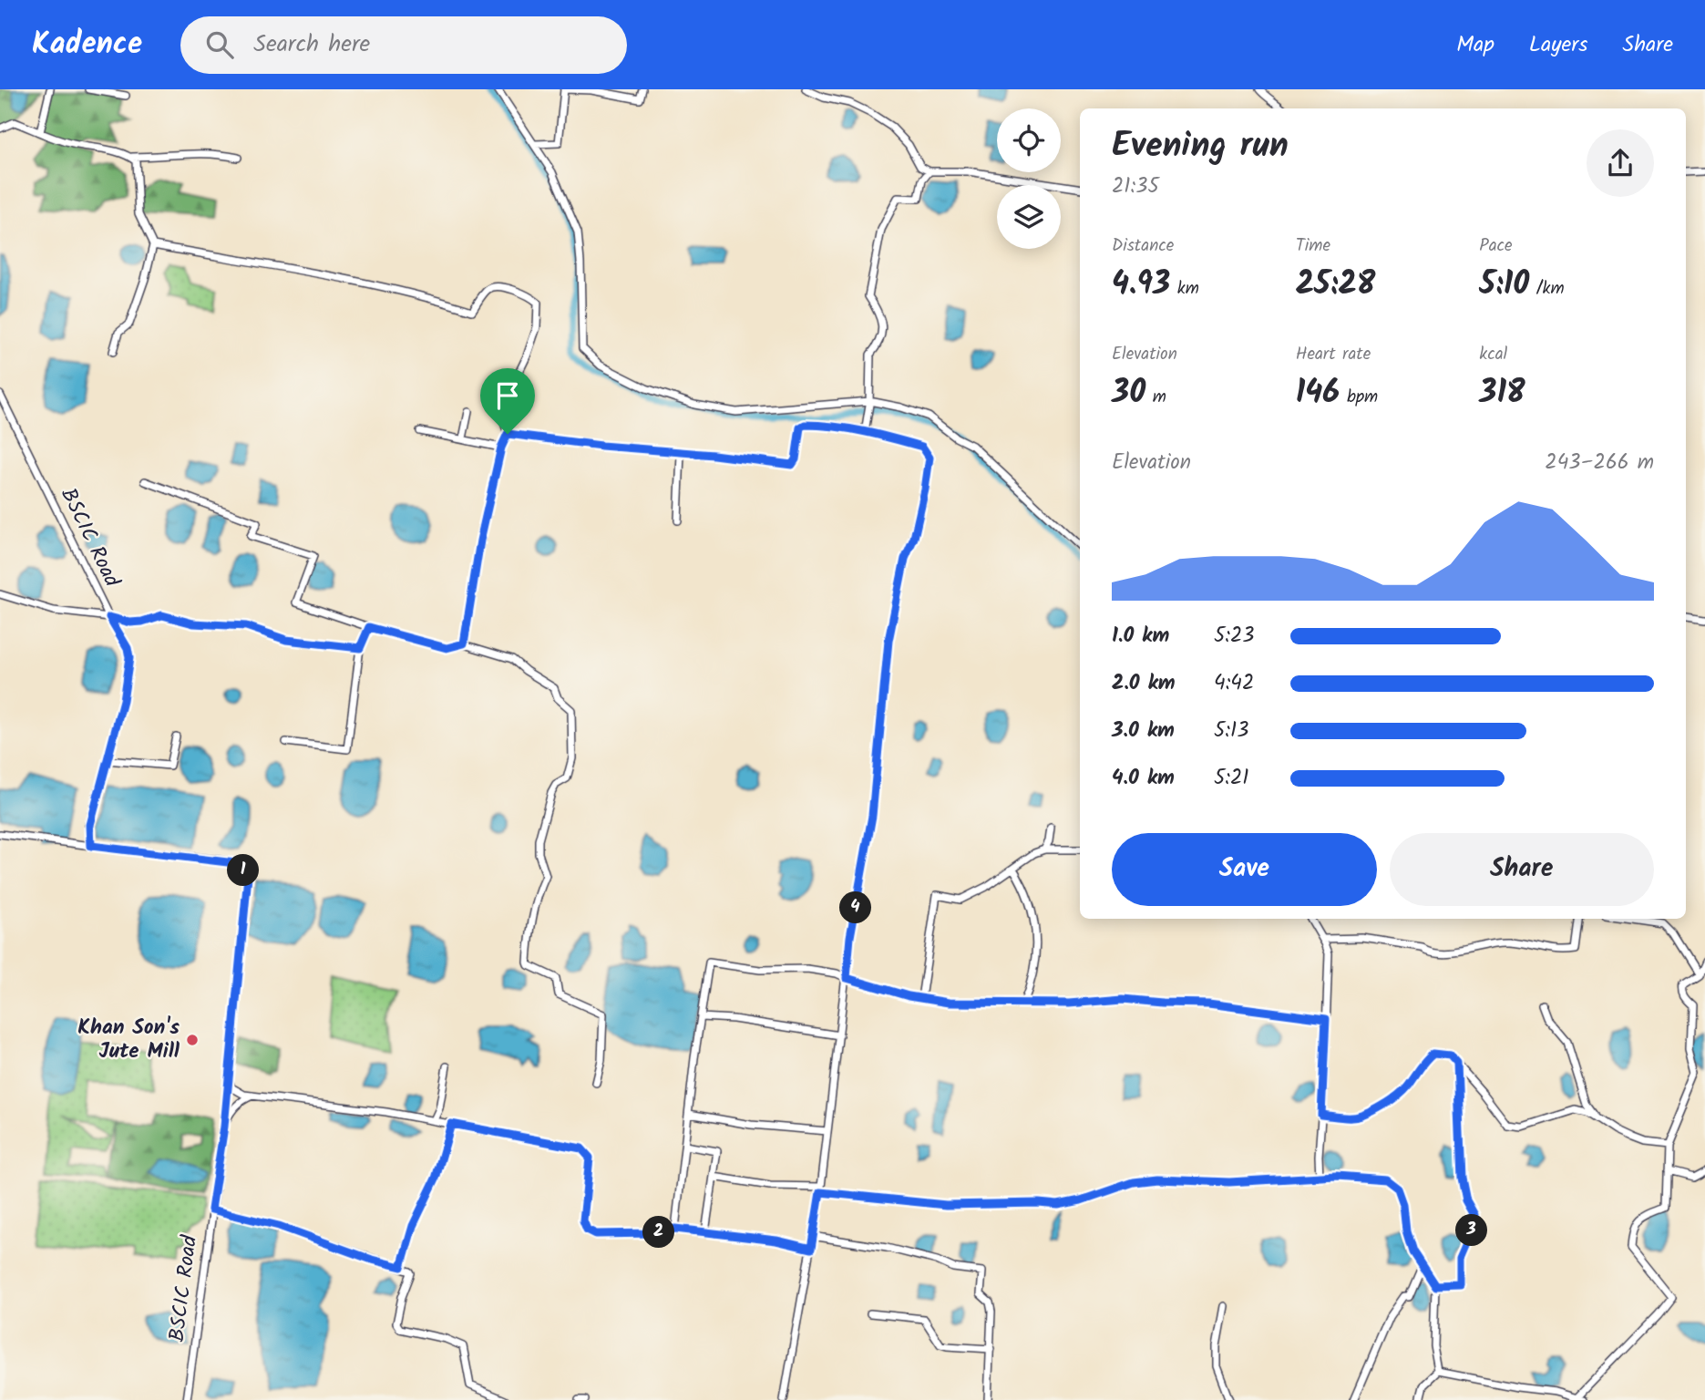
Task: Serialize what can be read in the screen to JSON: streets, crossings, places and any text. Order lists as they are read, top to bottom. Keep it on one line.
{"streets":{"street":["BSCIC Road"]},"places":["Khan Son's Jute Mill"],"page":{"header":"Kadence","search":"Search here","nav":["Map","Layers","Share"],"heading":["Evening run","21:35"],"stats":[["Distance","4.93 km"],["Time","25:28"],["Pace","5:10 /km"],["Elevation","30 m"],["Heart rate","146 bpm"],["kcal","318"]],"chart":["Elevation","243–266 m"],"list":[{"name":"1.0 km","note":"5:23"},{"name":"2.0 km","note":"4:42"},{"name":"3.0 km","note":"5:13"},{"name":"4.0 km","note":"5:21"}],"buttons":["Save","Share"],"pins":["1","4","3","2"]}}
